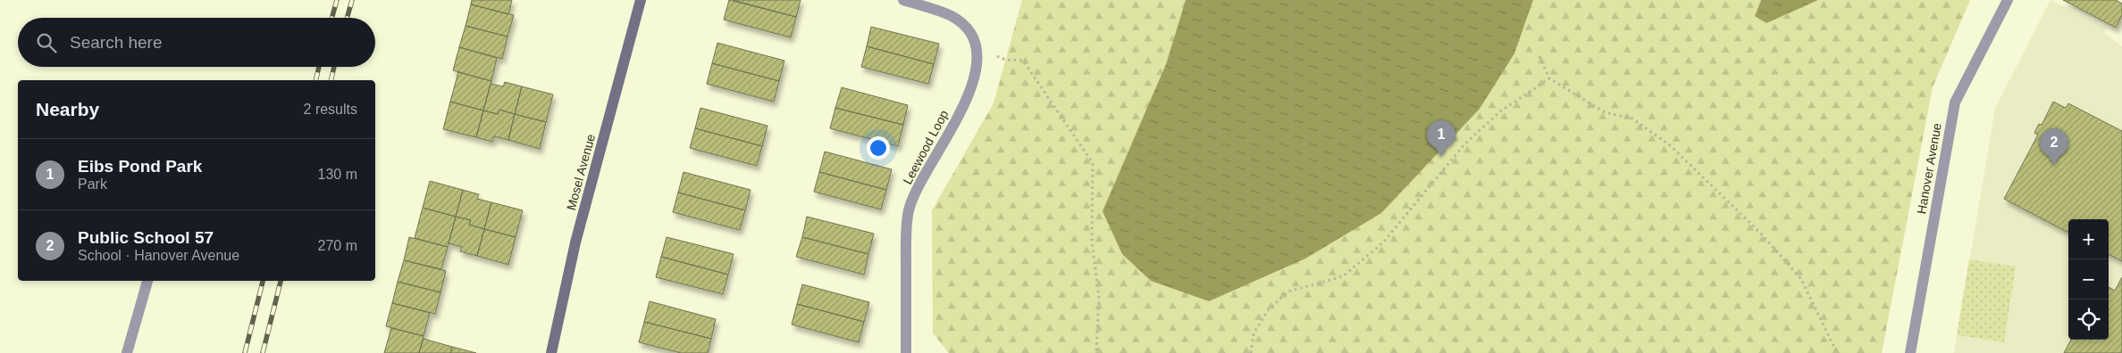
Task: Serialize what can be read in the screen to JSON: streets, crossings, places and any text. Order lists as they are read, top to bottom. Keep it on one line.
{"streets":{"street":["Leewood Loop","Hanover Avenue","Mosel Avenue"]},"page":{"search":"Search here","heading":["Nearby","2 results"],"pins":["1","2"],"list":[{"mark":"1","name":"Eibs Pond Park","note":"Park","value":"130 m"},{"mark":"2","name":"Public School 57","note":"School · Hanover Avenue","value":"270 m"}],"map_buttons":["+","−"]}}
